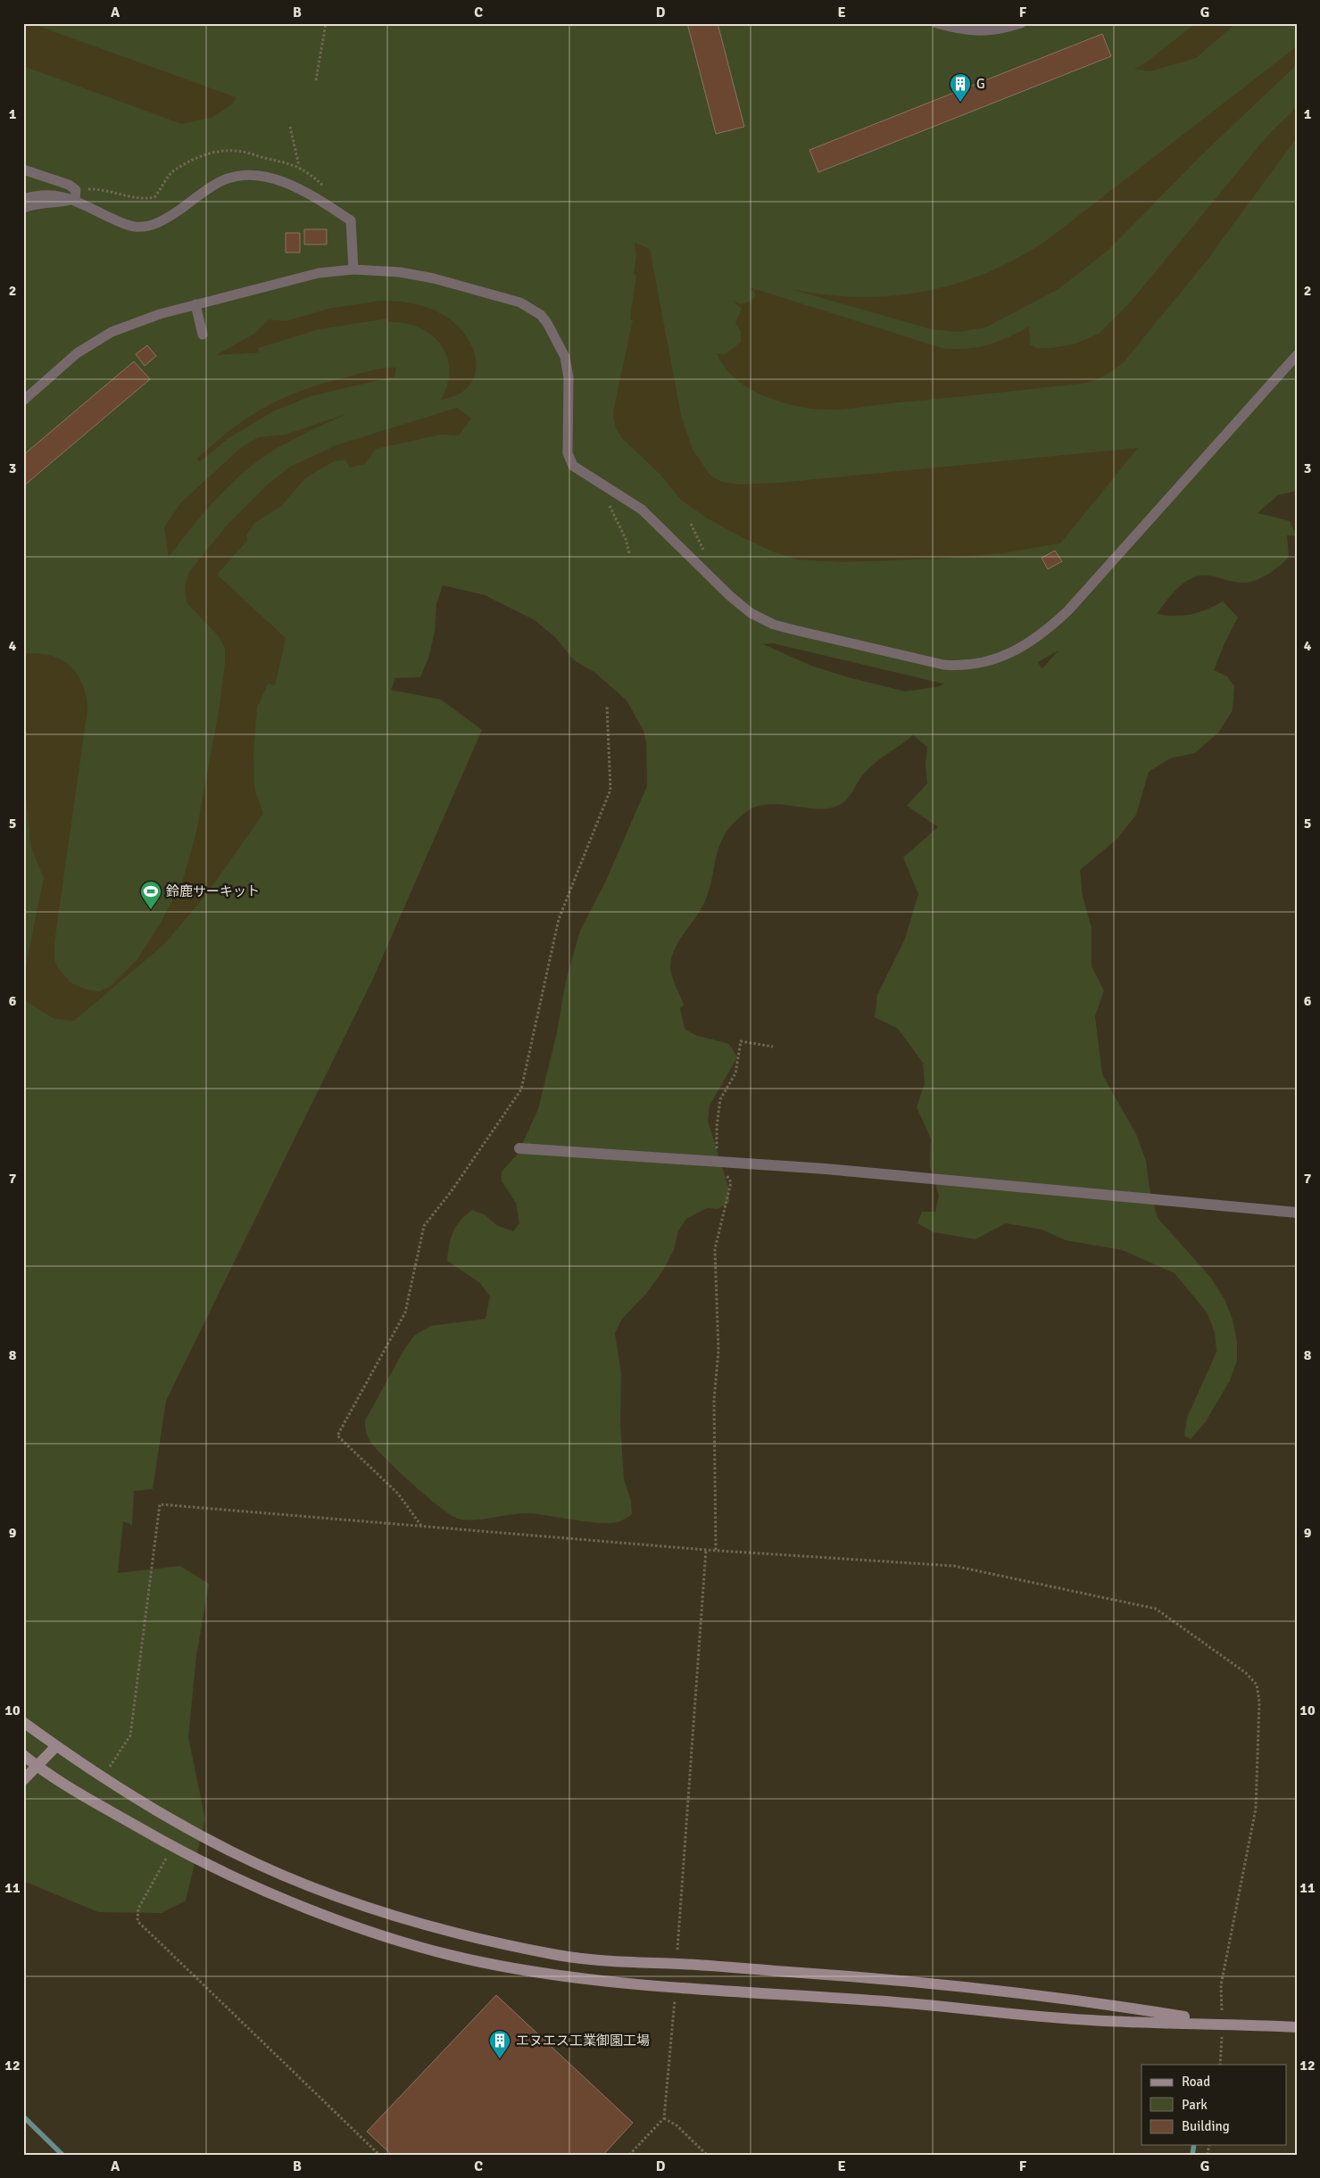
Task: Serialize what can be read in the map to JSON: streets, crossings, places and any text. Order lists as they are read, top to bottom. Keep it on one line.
{"places":{"building":["G","エヌエス工業御園工場"],"sports":["鈴鹿サーキット"]},"legend":["Road","Park","Building"],"grid":{"columns":["A","B","C","D","E","F","G"],"rows":["1","2","3","4","5","6","7","8","9","10","11","12"]}}
